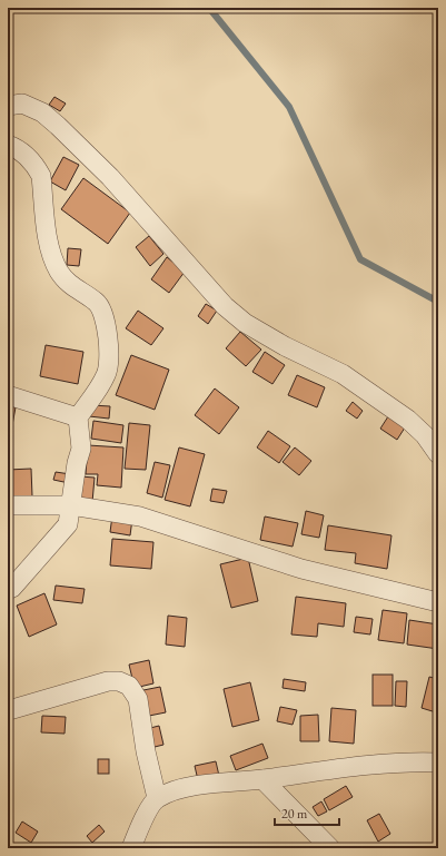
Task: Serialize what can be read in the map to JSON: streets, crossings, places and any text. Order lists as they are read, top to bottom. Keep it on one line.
{"scale_bar":"20 m"}
